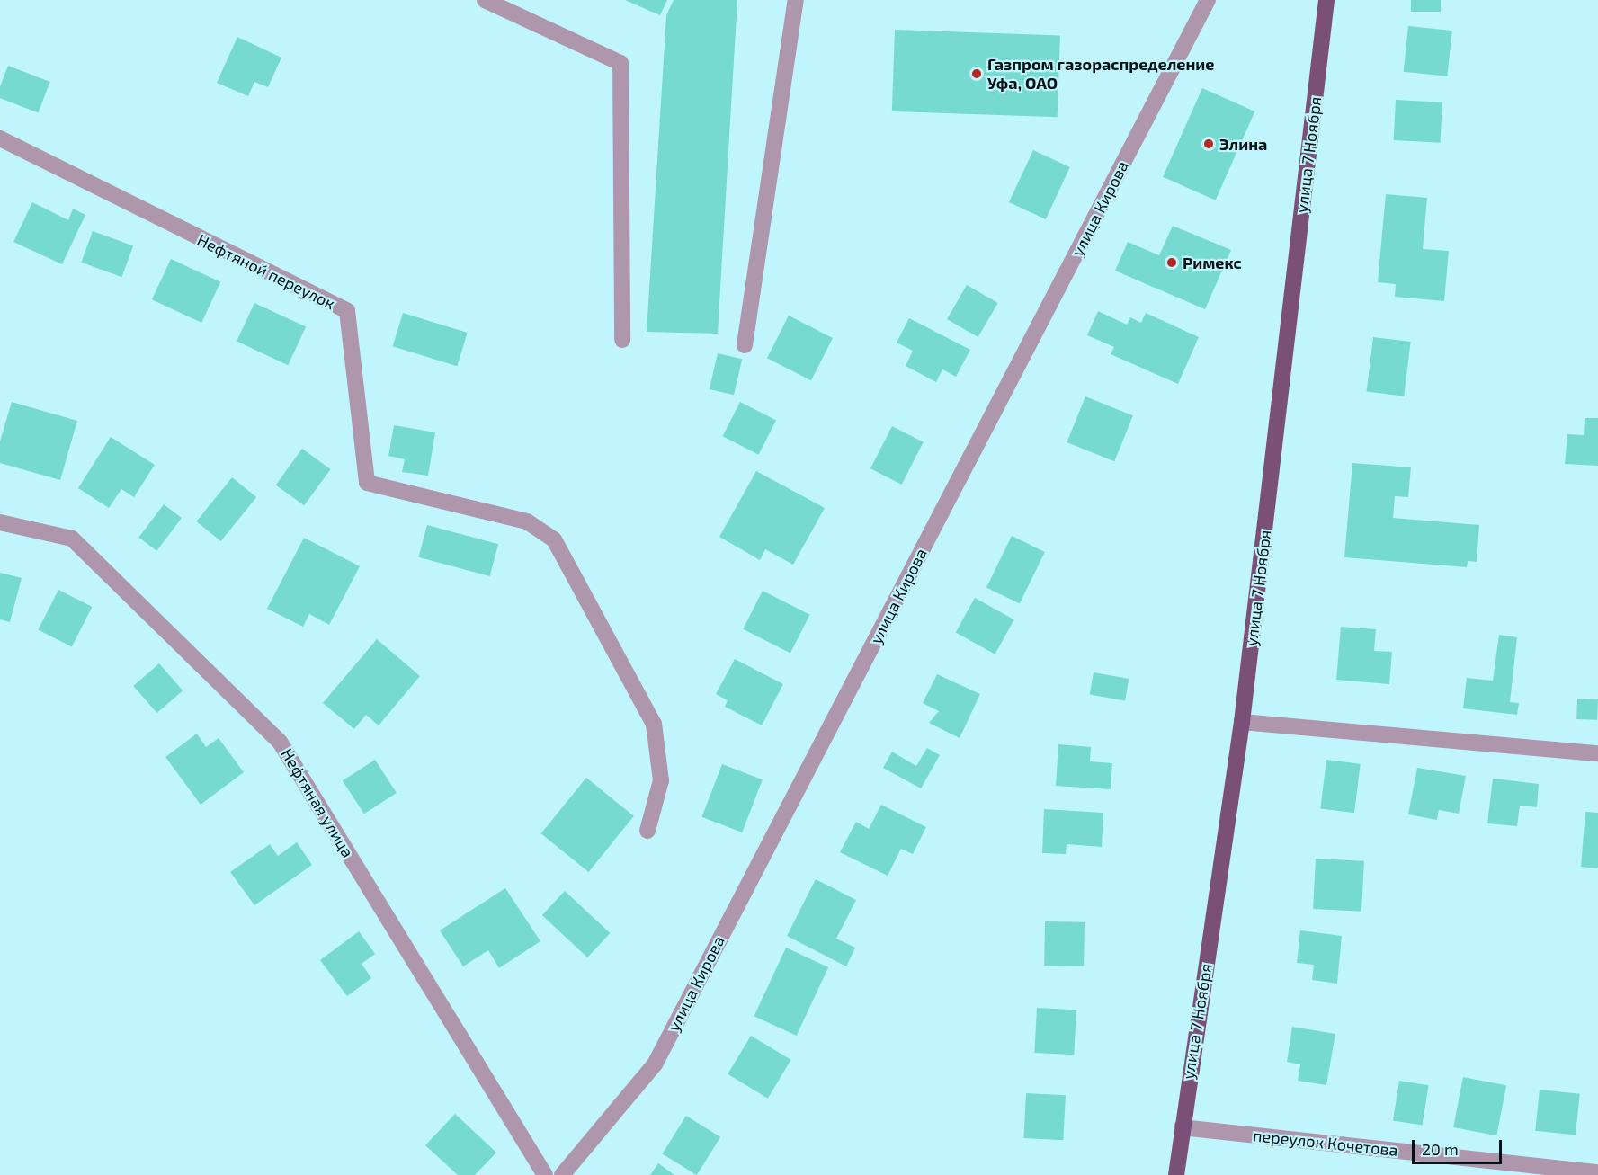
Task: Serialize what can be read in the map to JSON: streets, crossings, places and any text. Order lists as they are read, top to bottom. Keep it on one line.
{"streets":{"main road":["улица 7 Ноября"],"street":["улица Кирова","Нефтяной переулок","Нефтяная улица","переулок Кочетова"]},"crossings":[["улица 7 Ноября","переулок Кочетова"]],"places":["Газпром газораспределение Уфа, ОАО","Элина","Римекс"],"scale_bar":"20 m"}
